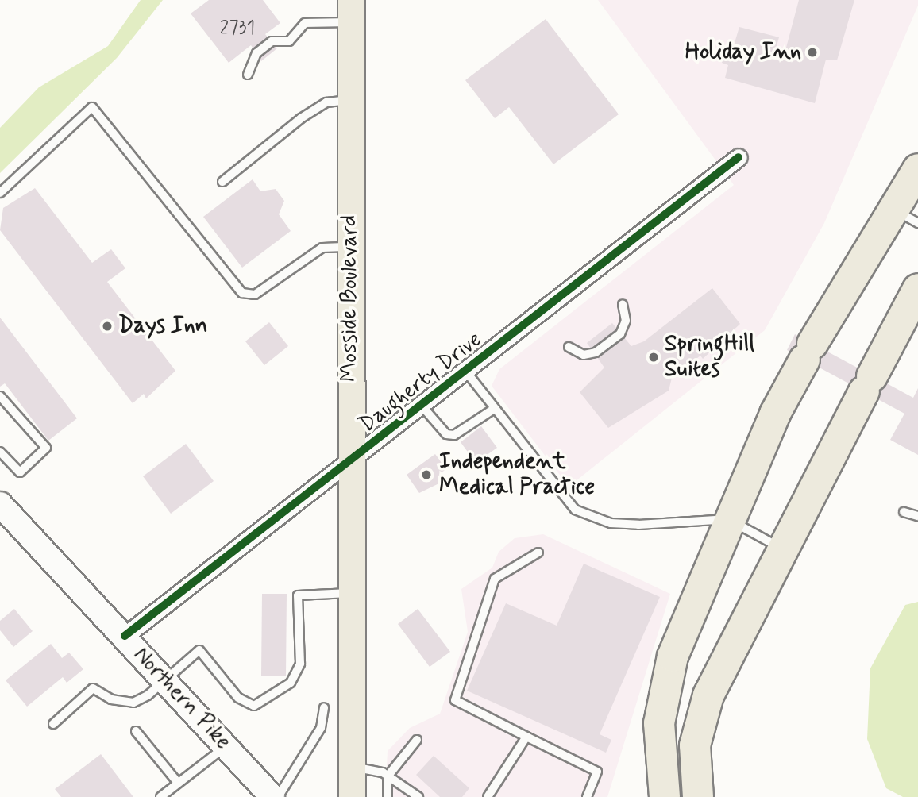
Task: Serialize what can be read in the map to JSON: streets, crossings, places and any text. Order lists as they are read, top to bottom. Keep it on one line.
{"streets":{"main road":["Mosside Boulevard","Northern Pike"],"street":["Daugherty Drive"]},"crossings":[["Mosside Boulevard","Daugherty Drive"],["Daugherty Drive","Northern Pike"]],"places":["Holiday Inn","Days Inn","SpringHill Suites","Independent Medical Practice"],"house_numbers":["2731"]}
